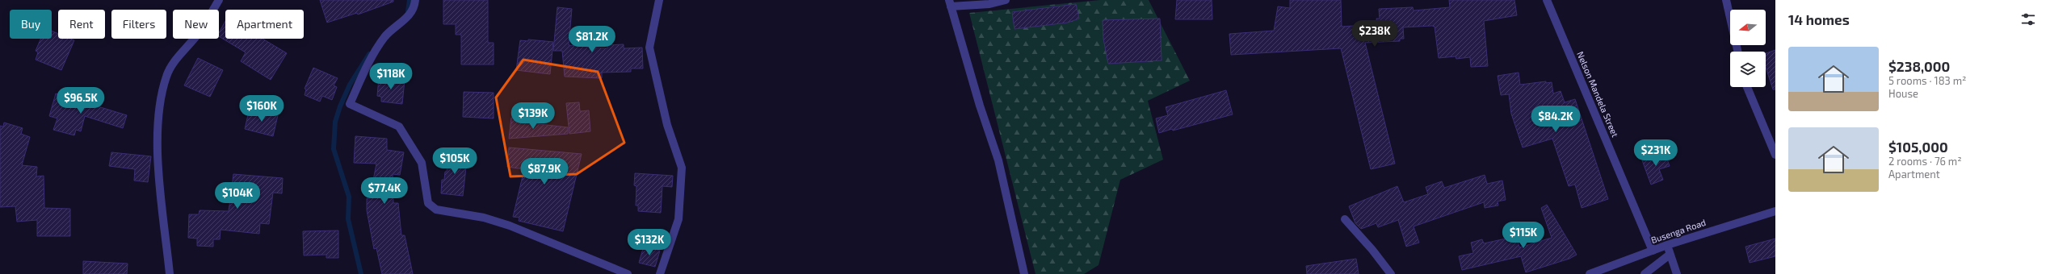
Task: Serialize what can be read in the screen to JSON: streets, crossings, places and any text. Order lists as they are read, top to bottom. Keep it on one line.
{"streets":{"street":["Nelson Mandela Street","Busenga Road"]},"crossings":[["Nelson Mandela Street","Busenga Road"]],"north":"left","page":{"heading":"14 homes","chip":["Buy","Rent","Filters","New","Apartment"],"price":["$238K","$81.2K","$118K","$96.5K","$160K","$139K","$84.2K","$231K","$105K","$87.9K","$77.4K","$104K","$115K","$132K"],"list":[{"name":"$238,000","note":"5 rooms · 183 m² · House"},{"name":"$105,000","note":"2 rooms · 76 m² · Apartment"}]}}
